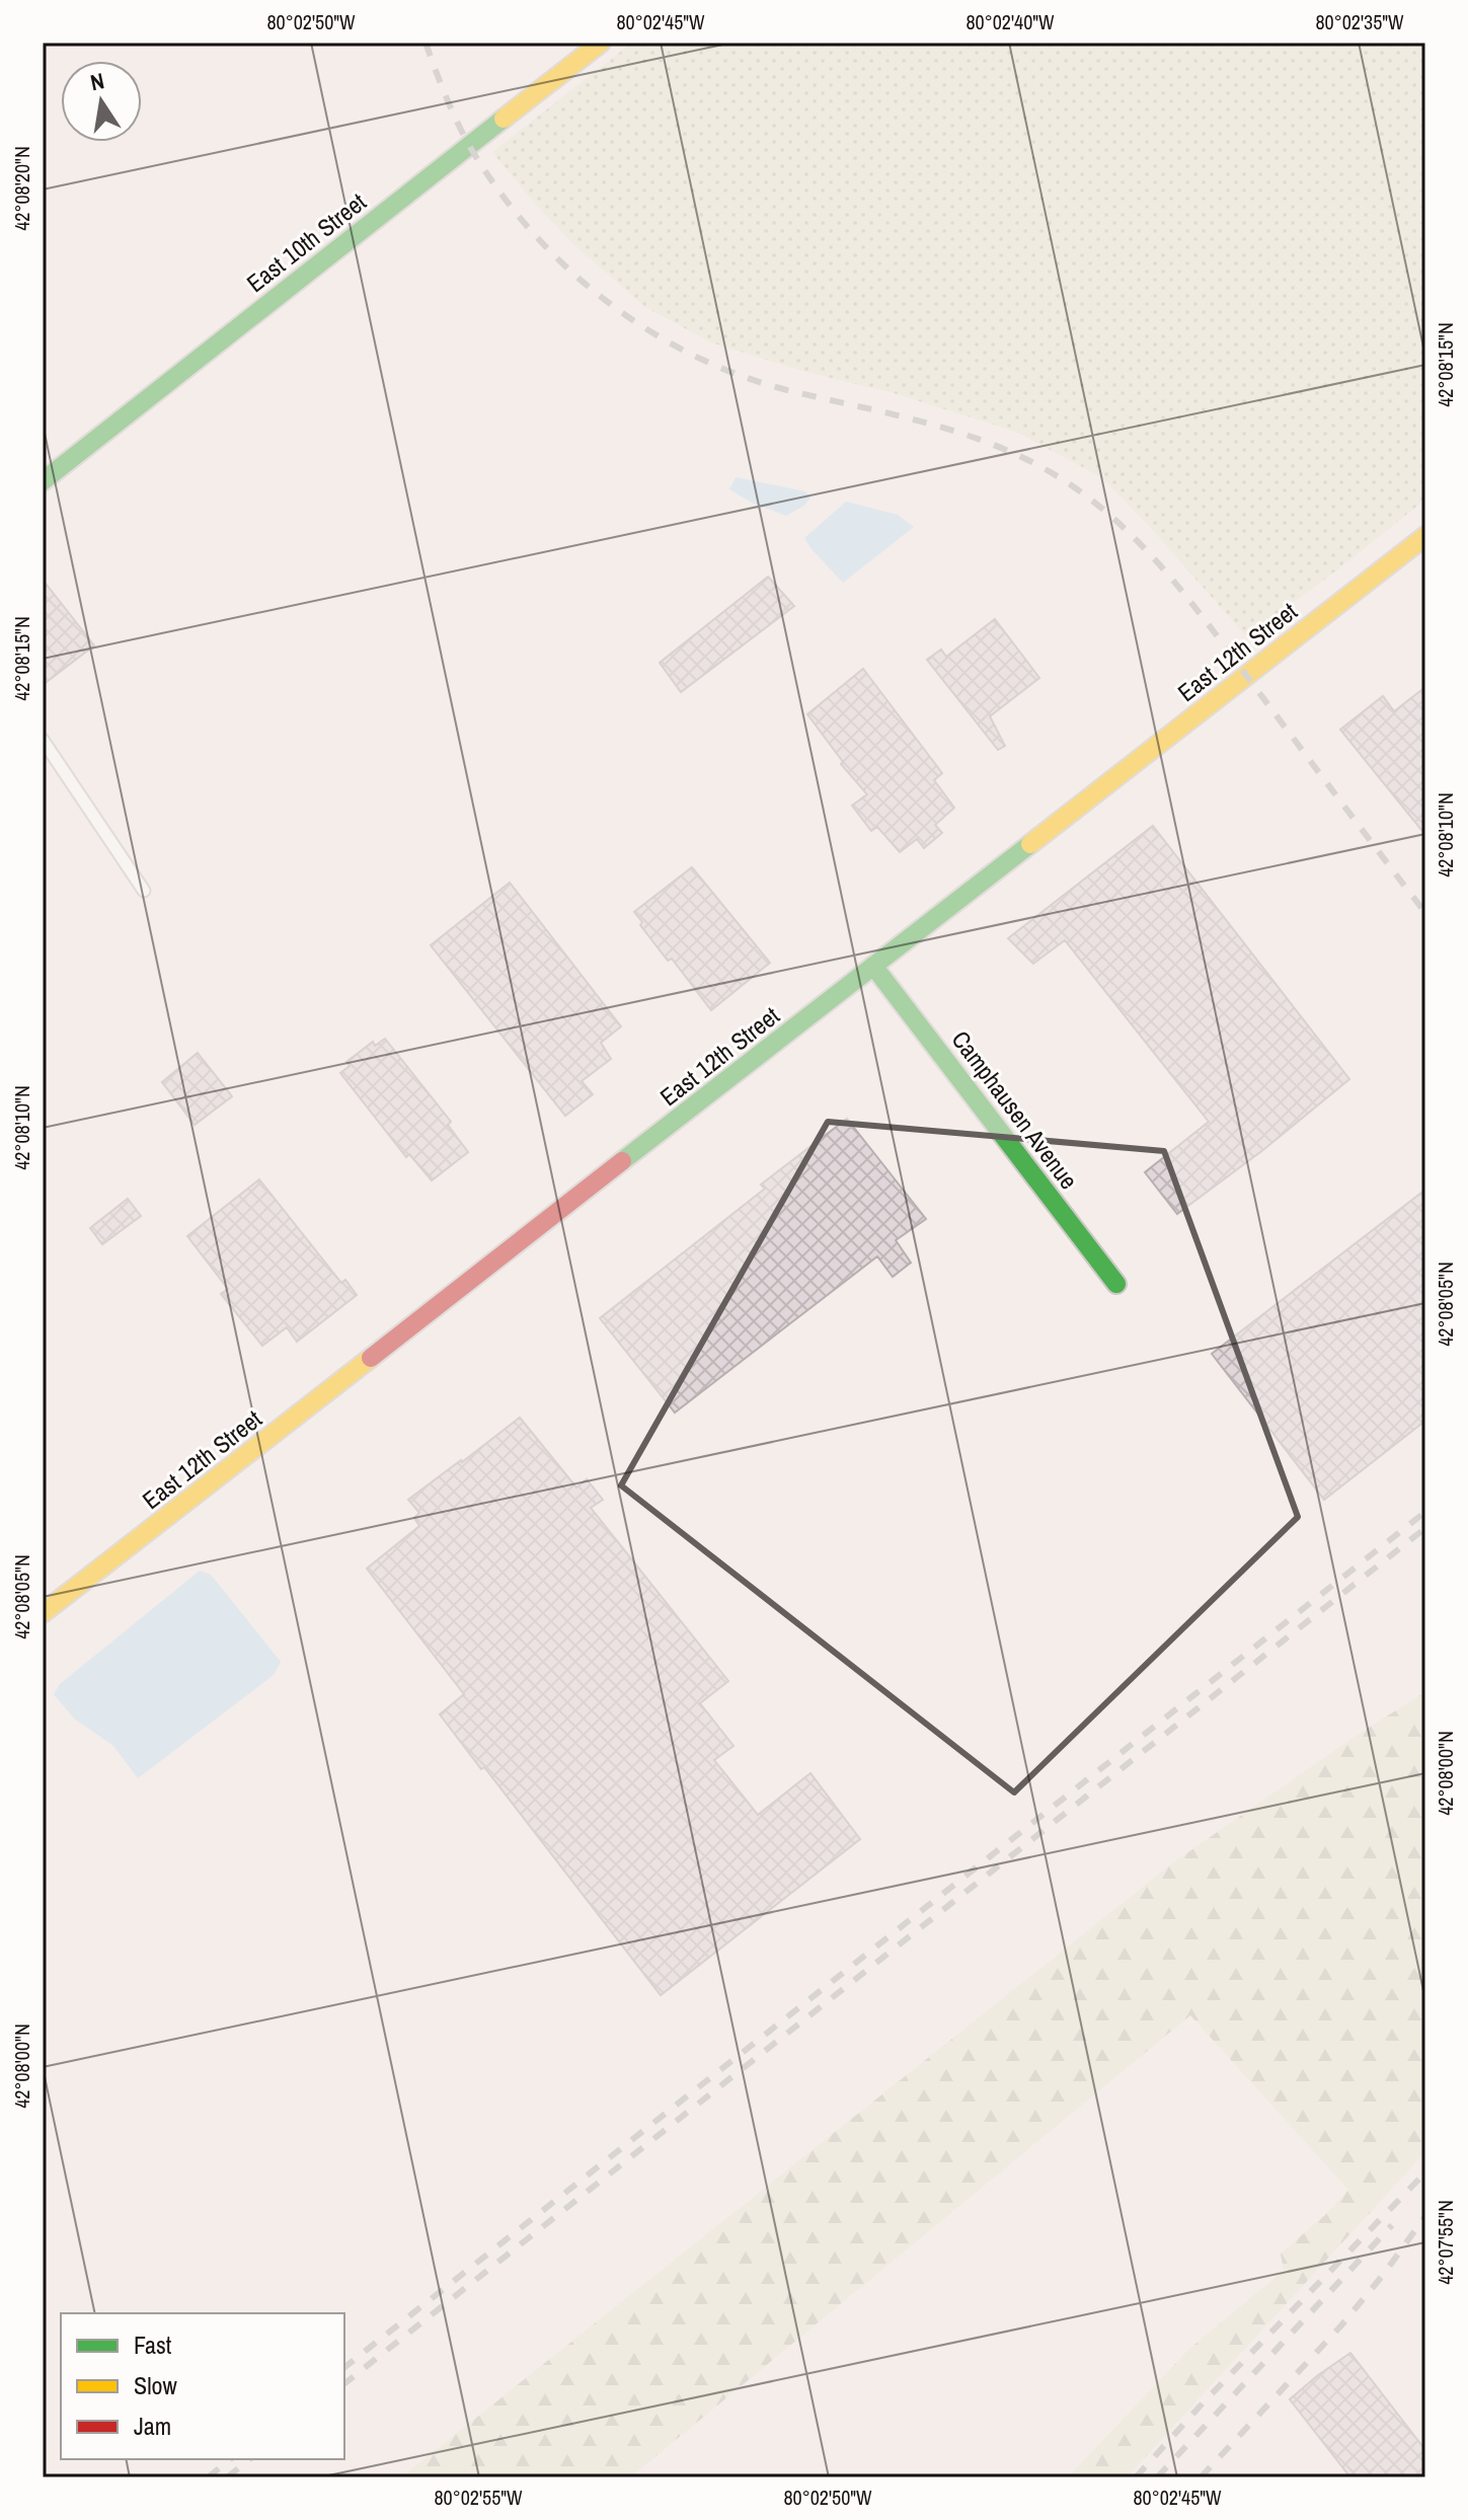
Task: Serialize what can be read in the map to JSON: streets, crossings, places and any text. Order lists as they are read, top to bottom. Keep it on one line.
{"streets":{"main road":["East 10th Street","East 12th Street","Camphausen Avenue"]},"crossings":[["East 12th Street","Camphausen Avenue"]],"legend":["Fast","Slow","Jam"],"north":"top","coordinates":["80°02'50\"W","80°02'45\"W","80°02'40\"W","80°02'35\"W","42°08'20\"N","42°08'15\"N","42°08'10\"N","42°08'05\"N","42°08'00\"N","42°07'55\"N","80°02'55\"W"]}
